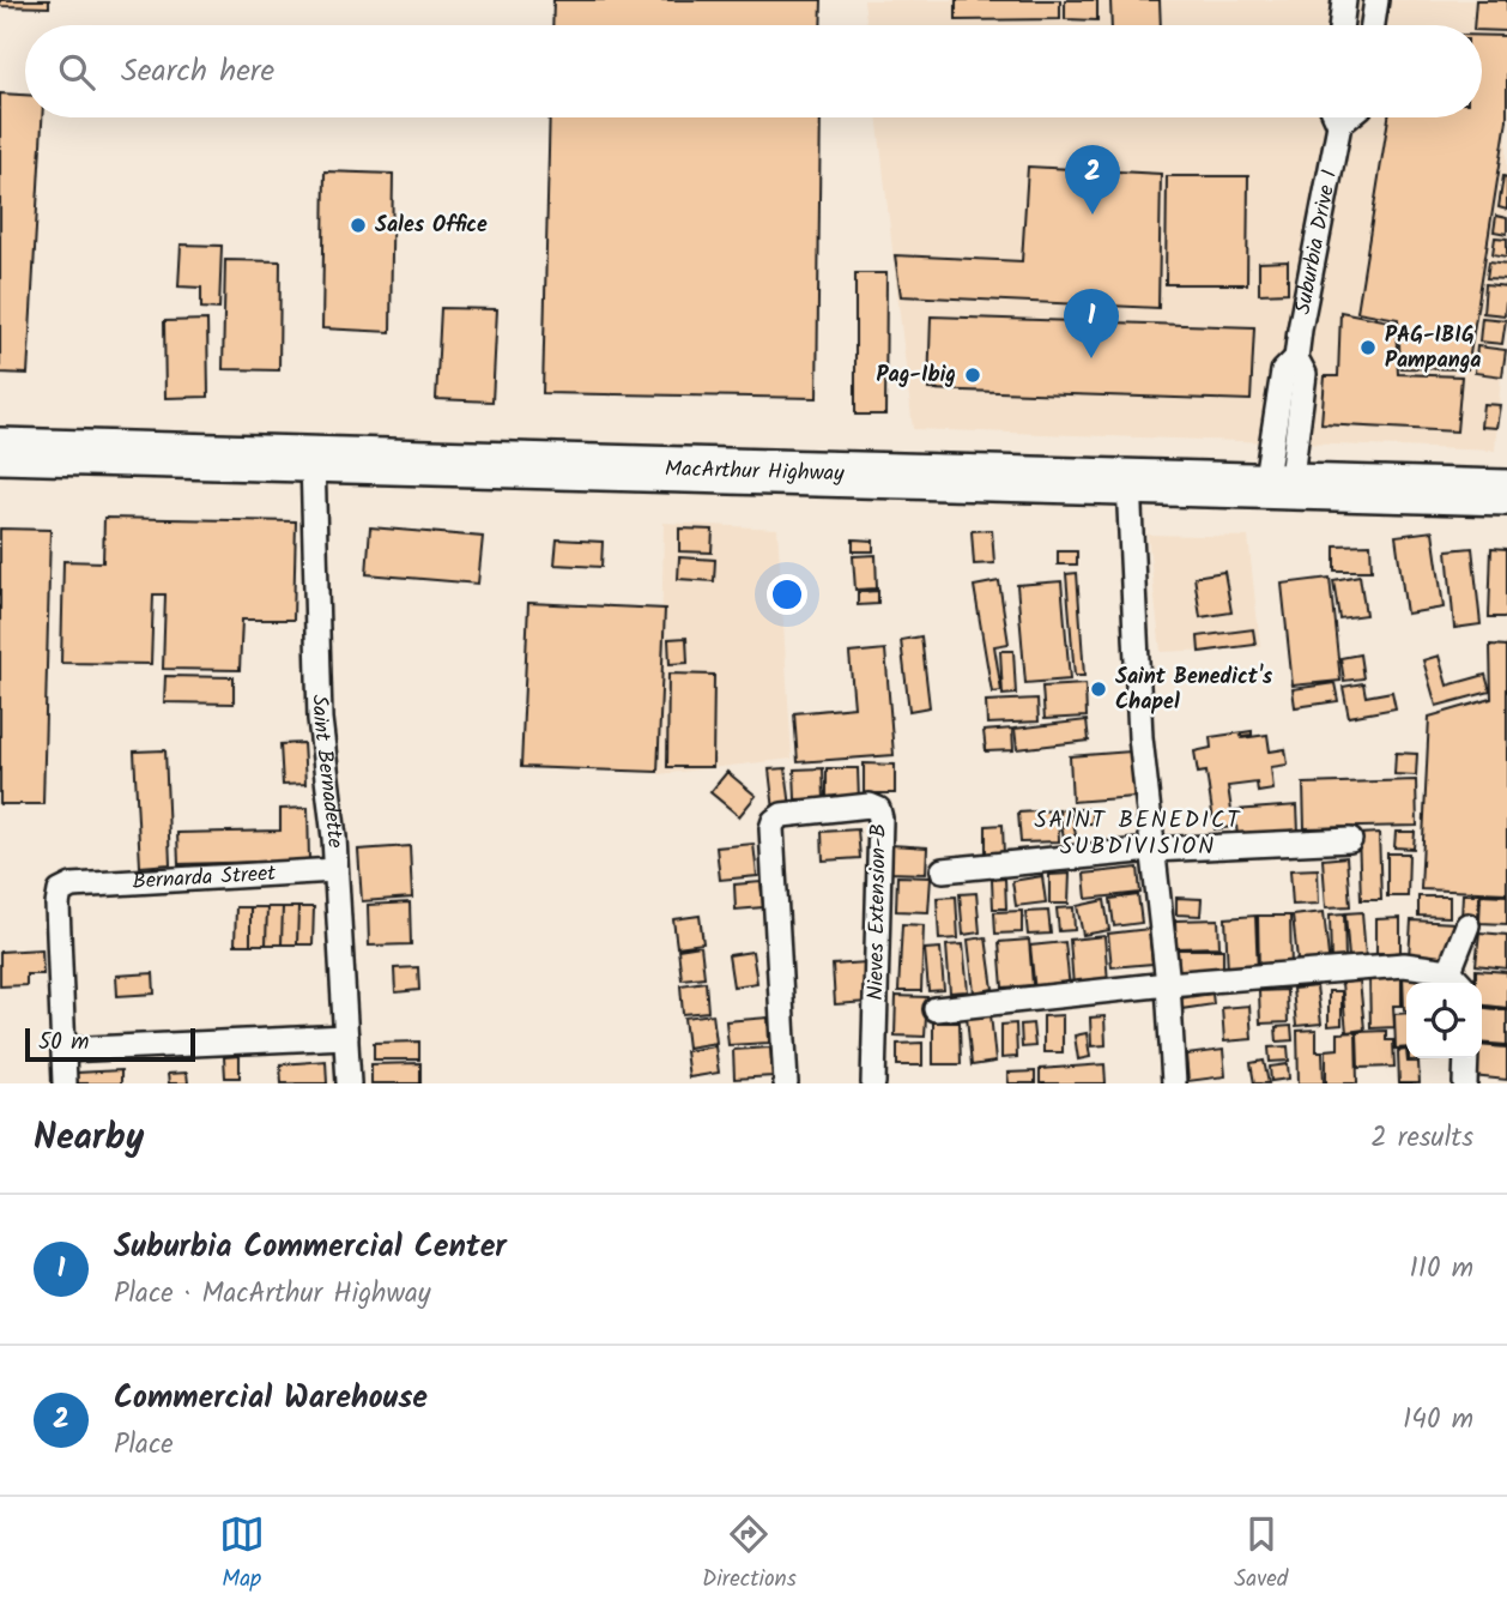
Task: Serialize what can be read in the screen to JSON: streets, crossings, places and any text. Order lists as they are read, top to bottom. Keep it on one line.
{"streets":{"highway":["MacArthur Highway"],"street":["Suburbia Drive I","Saint Bernadette","Bernarda Street","Nieves Extension-B"]},"crossings":[["Suburbia Drive I","MacArthur Highway"],["MacArthur Highway","Saint Bernadette"],["Saint Bernadette","Bernarda Street"]],"districts":["SAINT BENEDICT SUBDIVISION"],"places":["Sales Office","PAG-IBIG Pampanga","Pag-Ibig","Saint Benedict's Chapel"],"scale_bar":"50 m","page":{"search":"Search here","pins":["2","1"],"scale":"50 m","heading":["Nearby","2 results"],"list":[{"mark":"1","name":"Suburbia Commercial Center","note":"Place · MacArthur Highway","value":"110 m"},{"mark":"2","name":"Commercial Warehouse","note":"Place","value":"140 m"}],"nav":["Map","Directions","Saved"]}}
